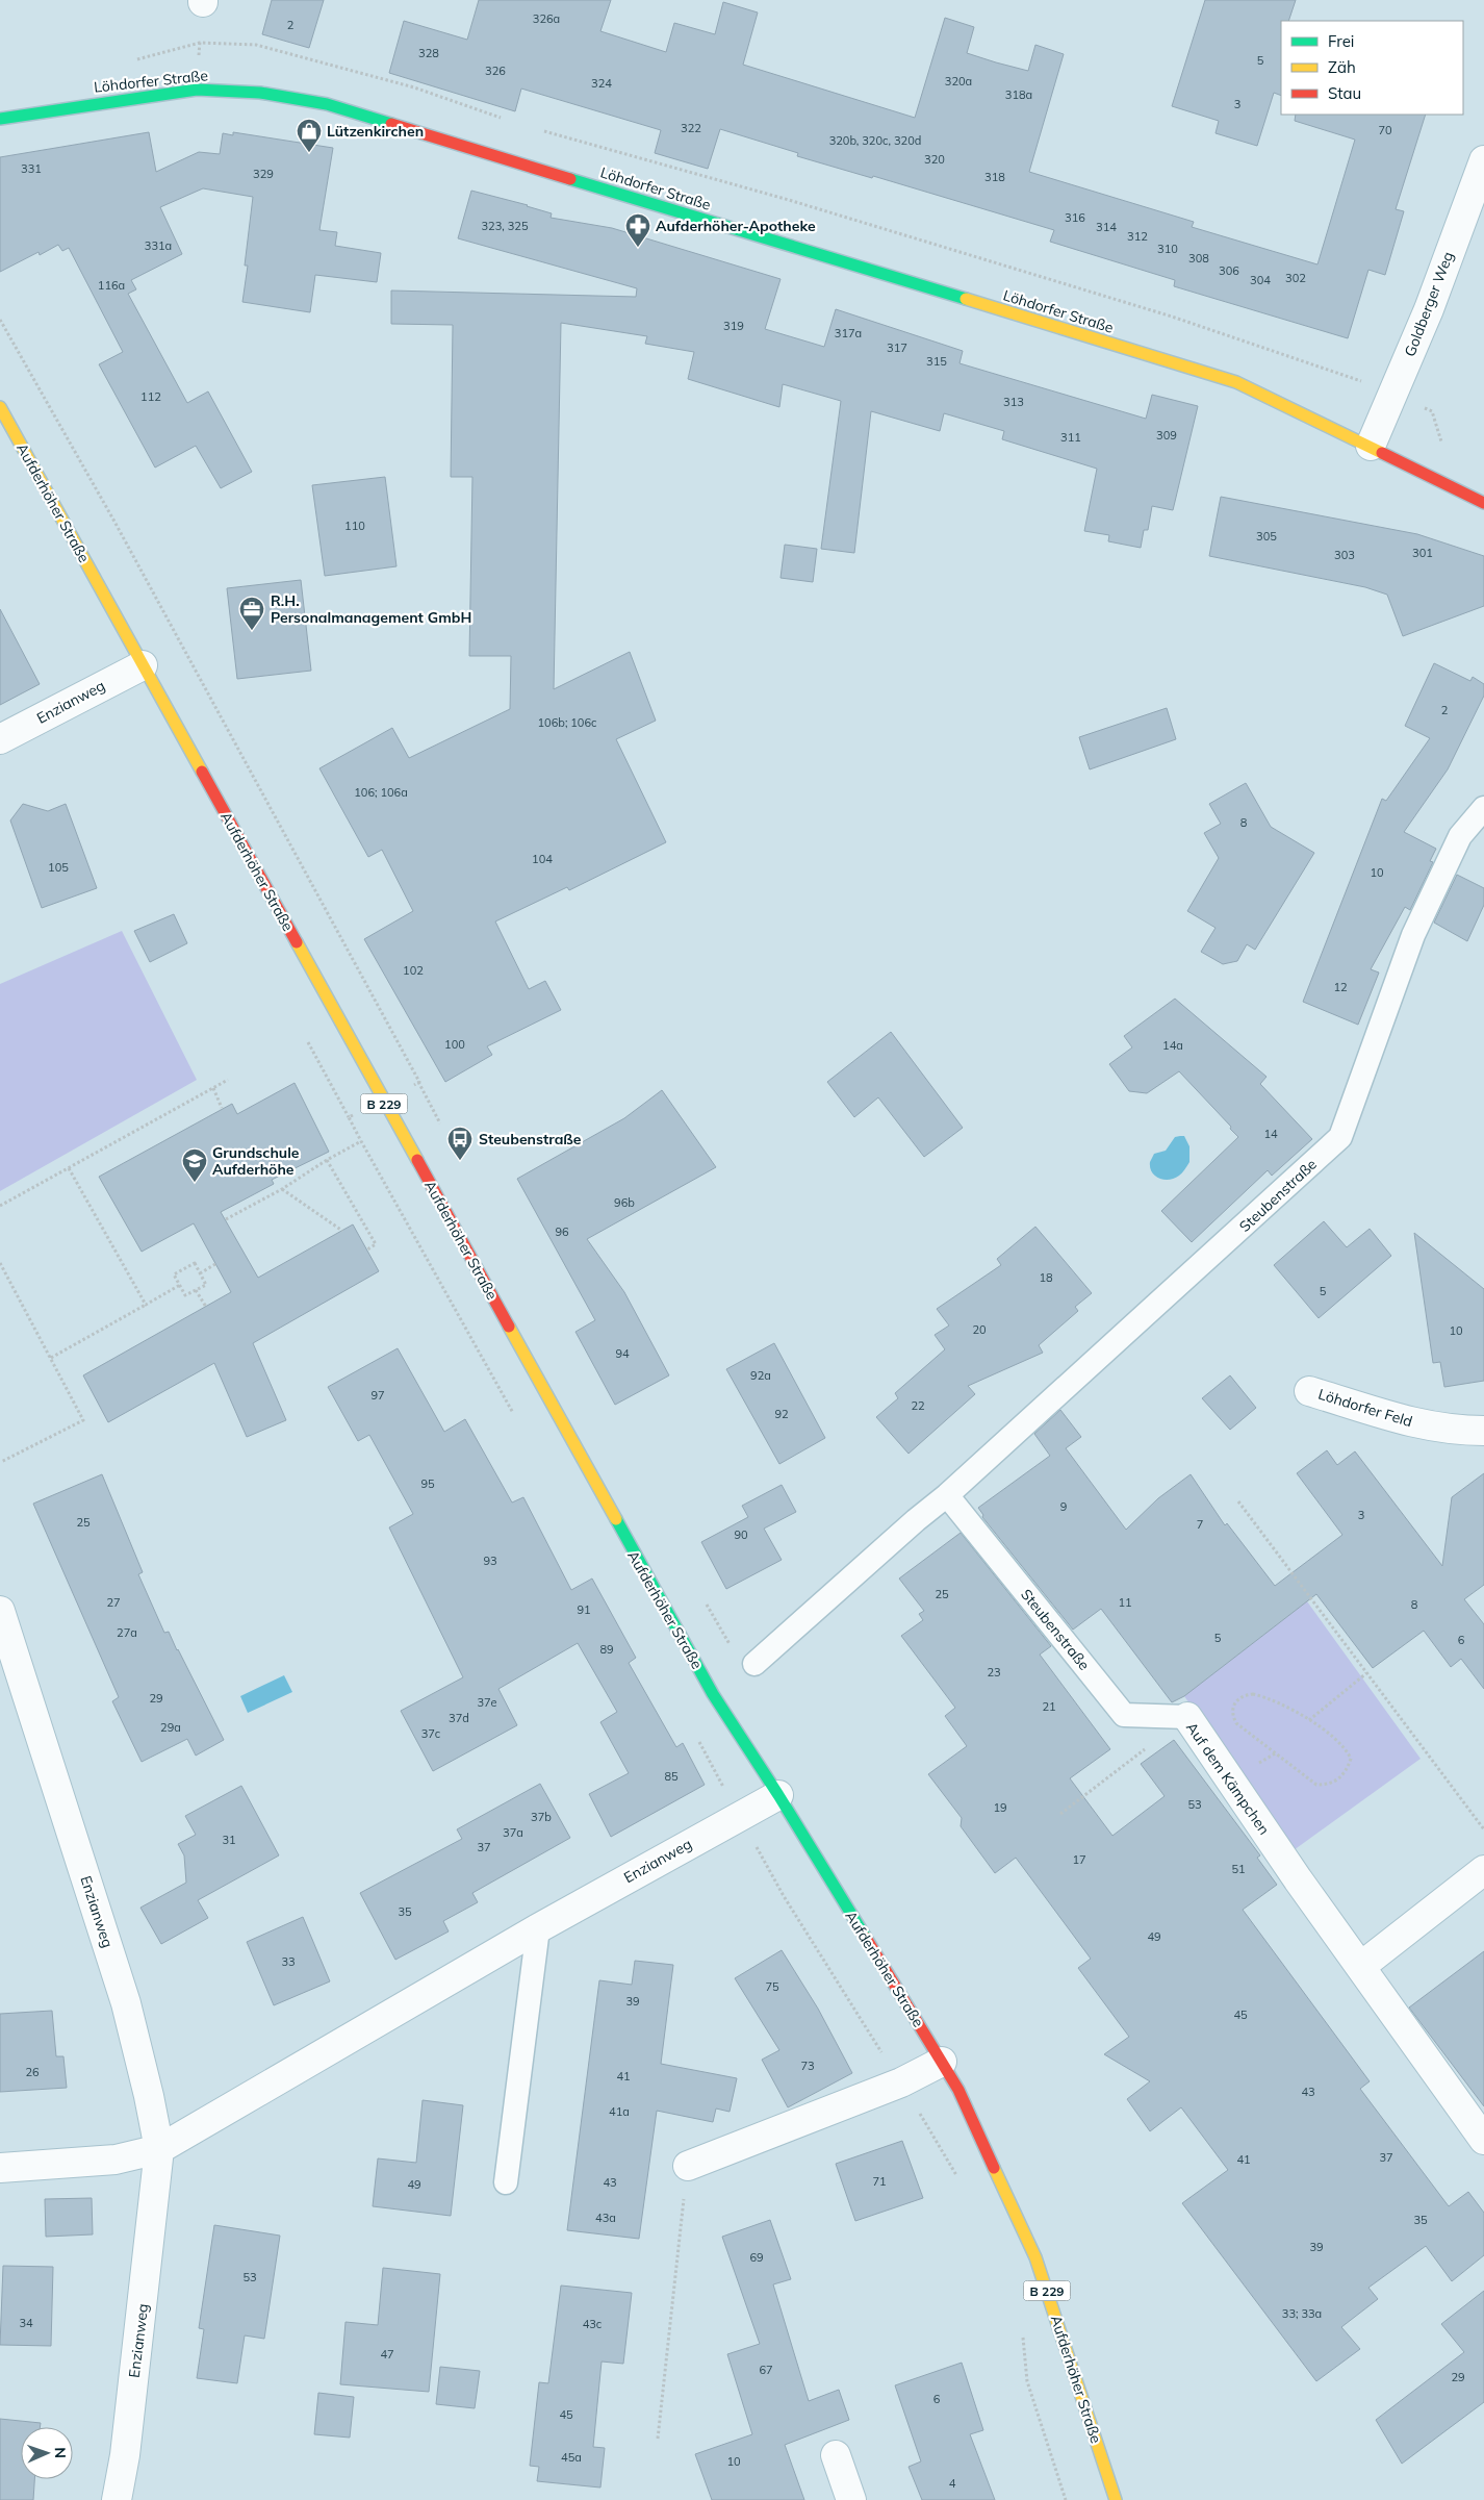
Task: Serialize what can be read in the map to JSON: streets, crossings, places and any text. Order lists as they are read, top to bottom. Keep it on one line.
{"streets":{"main road":["Löhdorfer Straße","Aufderhöher Straße","B 229"],"street":["Goldberger Weg","Enzianweg","Löhdorfer Feld","Auf dem Kämpchen"],"lane":["Steubenstraße"]},"crossings":[["Löhdorfer Straße","Goldberger Weg"],["Aufderhöher Straße","Enzianweg"],["Steubenstraße","Auf dem Kämpchen"]],"places":{"shop":["Lützenkirchen"],"pharmacy":["Aufderhöher-Apotheke"],"office":["R.H. Personalmanagement GmbH"],"bus stop":["Steubenstraße"],"school or university":["Grundschule Aufderhöhe"]},"house_numbers":["326a","2","328","5","326","320a","324","318a","3","322","70","320b, 320c, 320d","320","331","329","318","316","323, 325","314","312","331a","310","308","306","302","304","116a","319","317a","317","315","112","313","309","311","110","305","301","303","2","106b; 106c","106; 106a","8","104","105","10","102","12","100","14a","14","96b","96","18","5","20","10","94","92a","97","22","92","95","9","3","25","7","90","93","25","27","11","8","91","27a","5","6","89","23","29","37e","21","37d","29a","37c","85","53","19","37b","37a","31","37","17","51","35","49","33","75","39","45","73","26","41","43","41a","37","41","71","43","49","43a","35","39","69","53","33; 33a","34","43c","47","67","29","6","45","45a","10","4"],"legend":["Frei","Zäh","Stau"],"north":"right"}
